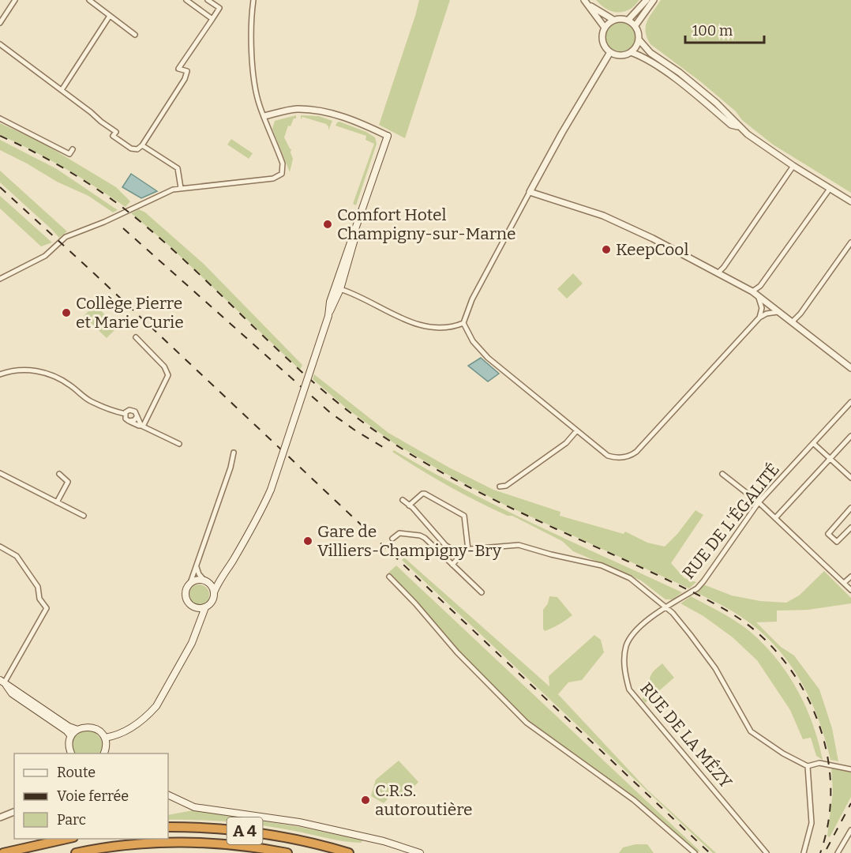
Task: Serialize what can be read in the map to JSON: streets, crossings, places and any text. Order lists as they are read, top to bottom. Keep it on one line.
{"streets":{"highway":["A 4"],"street":["RUE DE L'ÉGALITÉ","RUE DE LA MÉZY"]},"crossings":[["RUE DE L'ÉGALITÉ","RUE DE LA MÉZY"]],"places":["Comfort Hotel Champigny-sur-Marne","KeepCool","Collège Pierre et Marie Curie","Gare de Villiers-Champigny-Bry","C.R.S. autoroutière"],"legend":["Route","Voie ferrée","Parc"],"scale_bar":"100 m"}
